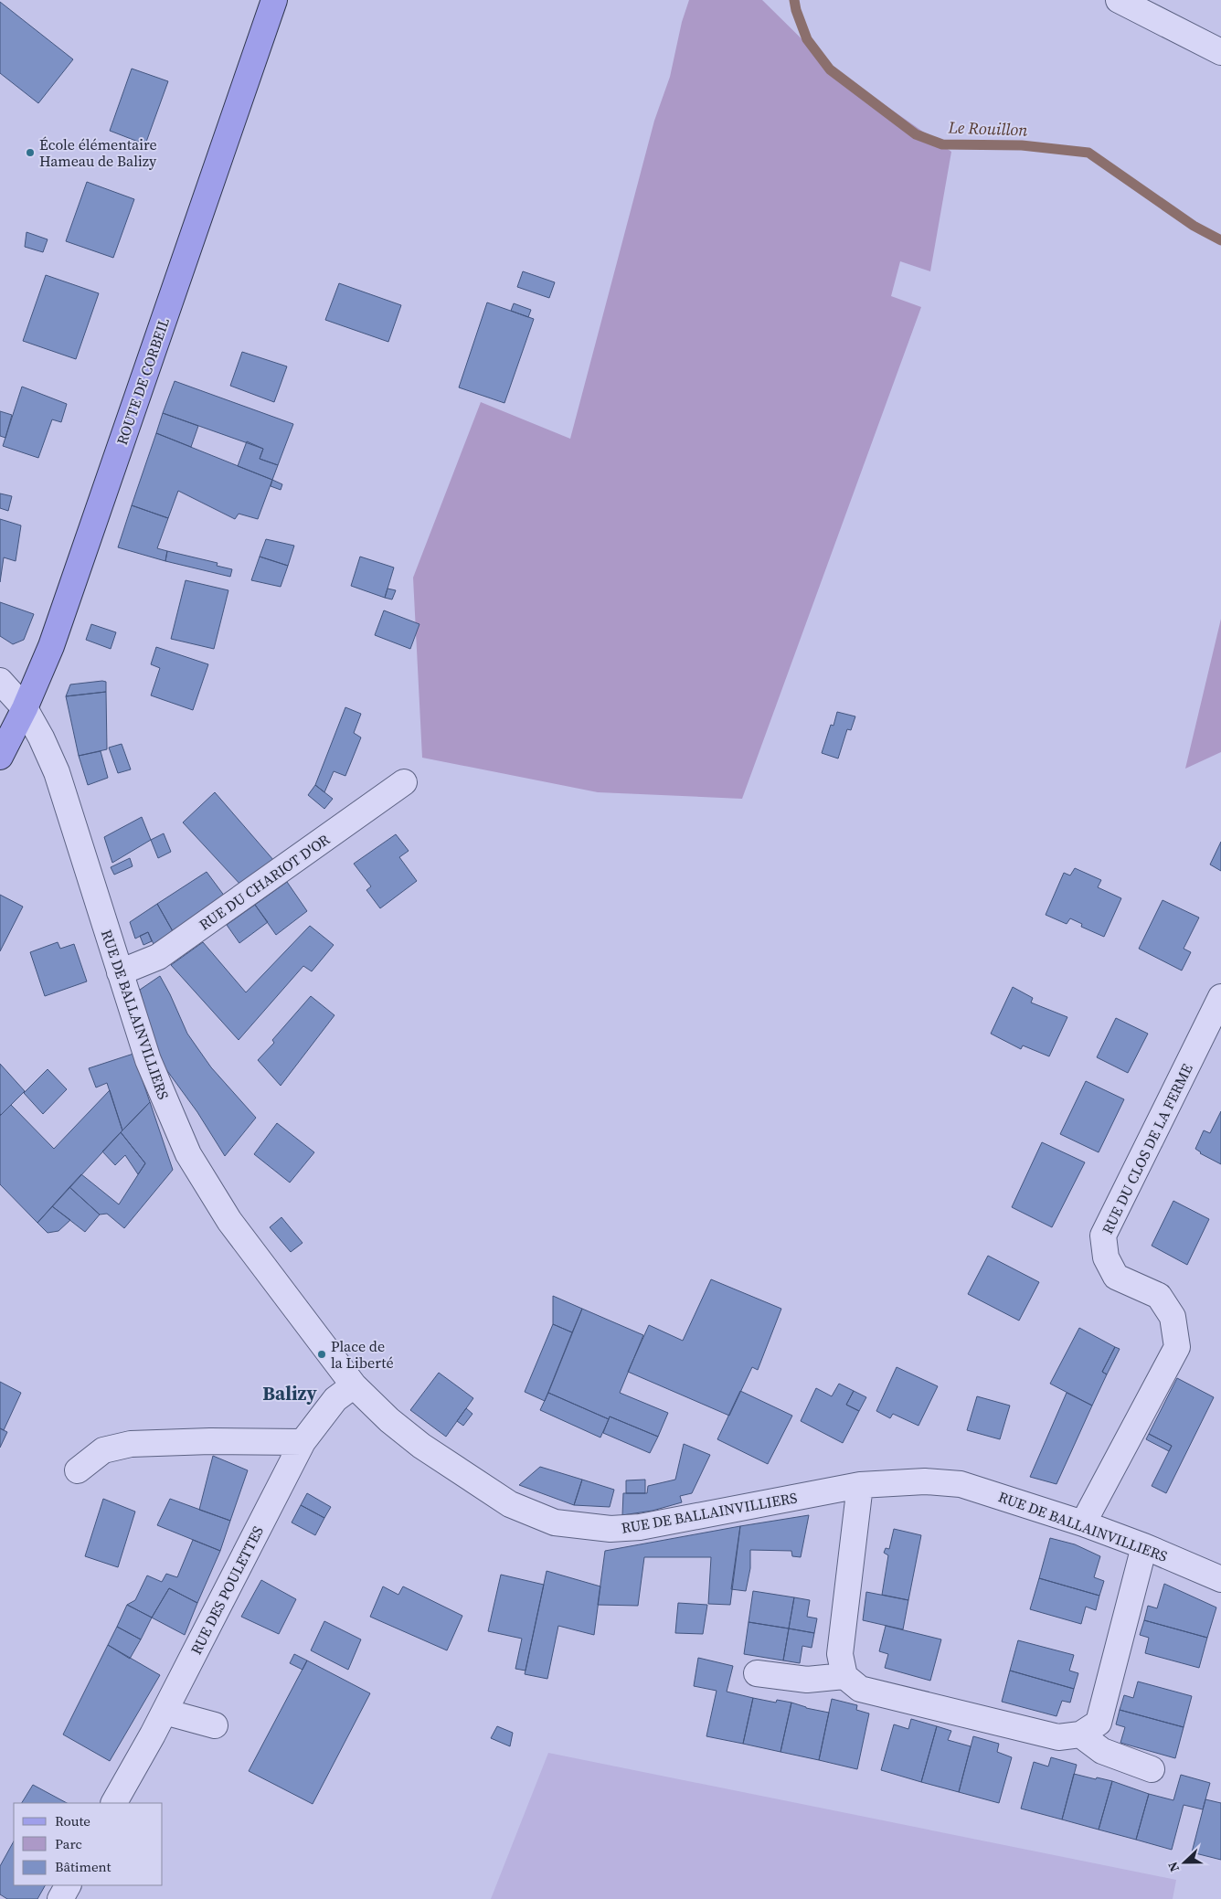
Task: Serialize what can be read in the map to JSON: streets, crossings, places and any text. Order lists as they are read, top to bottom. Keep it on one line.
{"streets":{"main road":["ROUTE DE CORBEIL"],"street":["RUE DU CHARIOT D'OR","RUE DE BALLAINVILLIERS","RUE DU CLOS DE LA FERME","RUE DES POULETTES"]},"crossings":[["ROUTE DE CORBEIL","RUE DE BALLAINVILLIERS"],["RUE DU CHARIOT D'OR","RUE DE BALLAINVILLIERS"],["RUE DE BALLAINVILLIERS","RUE DU CLOS DE LA FERME"],["RUE DE BALLAINVILLIERS","RUE DES POULETTES"]],"districts":["Balizy"],"water":["Le Rouillon"],"places":["École élémentaire Hameau de Balizy","Place de la Liberté"],"legend":["Route","Parc","Bâtiment"],"north":"left"}
